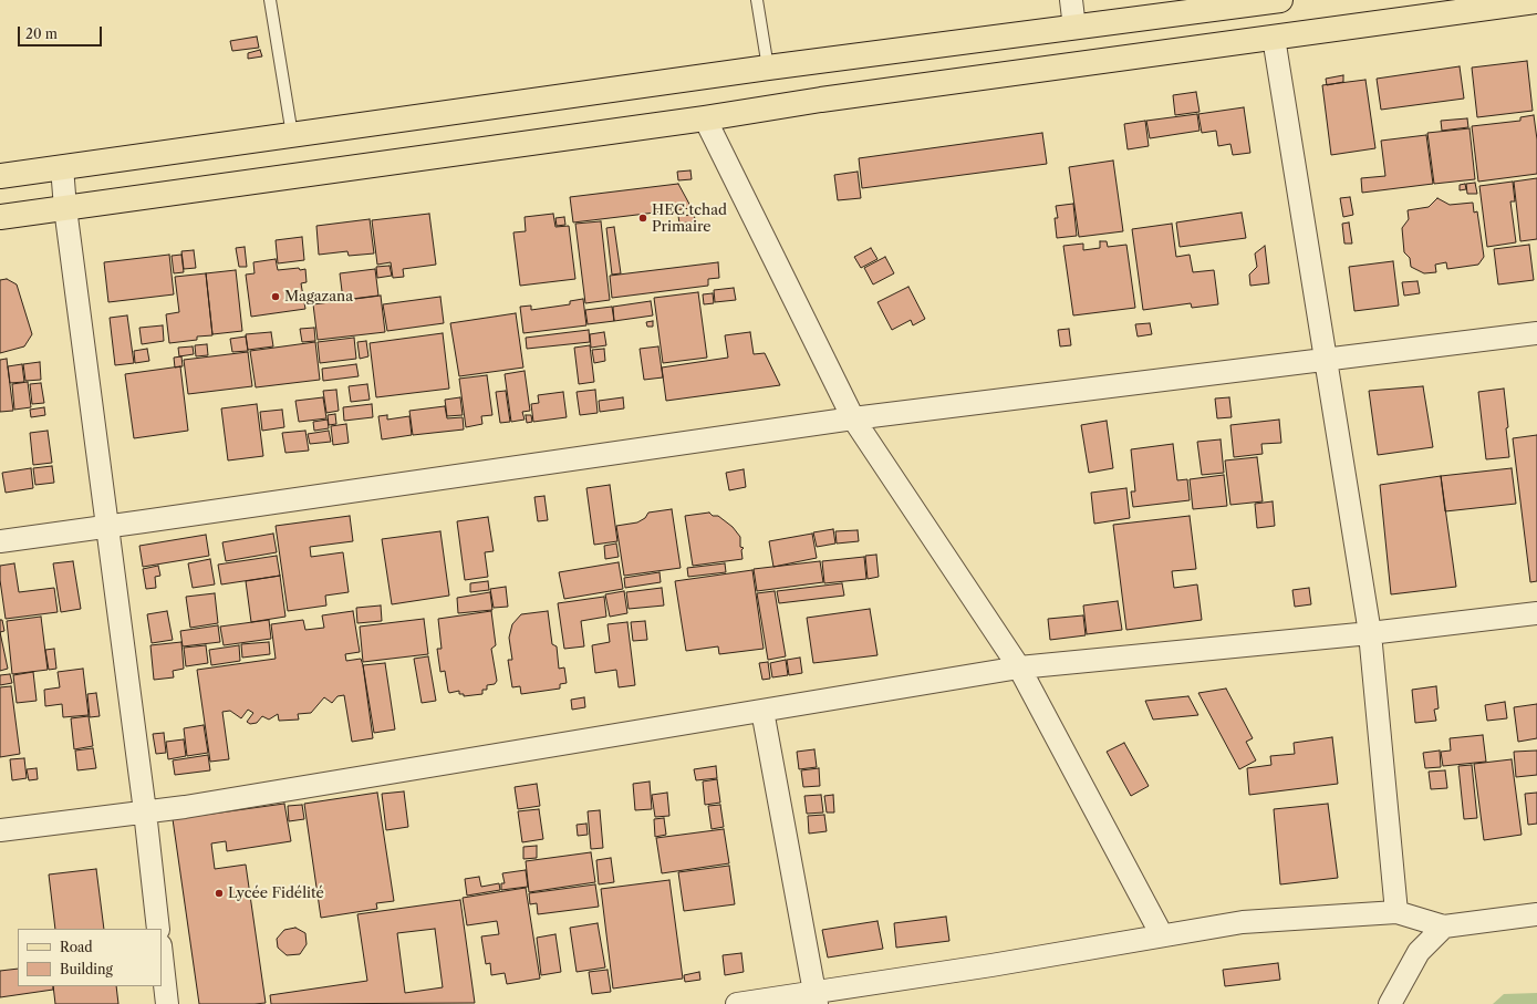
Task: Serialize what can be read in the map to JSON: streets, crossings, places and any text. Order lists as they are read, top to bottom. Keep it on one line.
{"places":["HEC tchad Primaire","Magazana","Lycée Fidélité"],"legend":["Road","Building"],"scale_bar":"20 m"}
